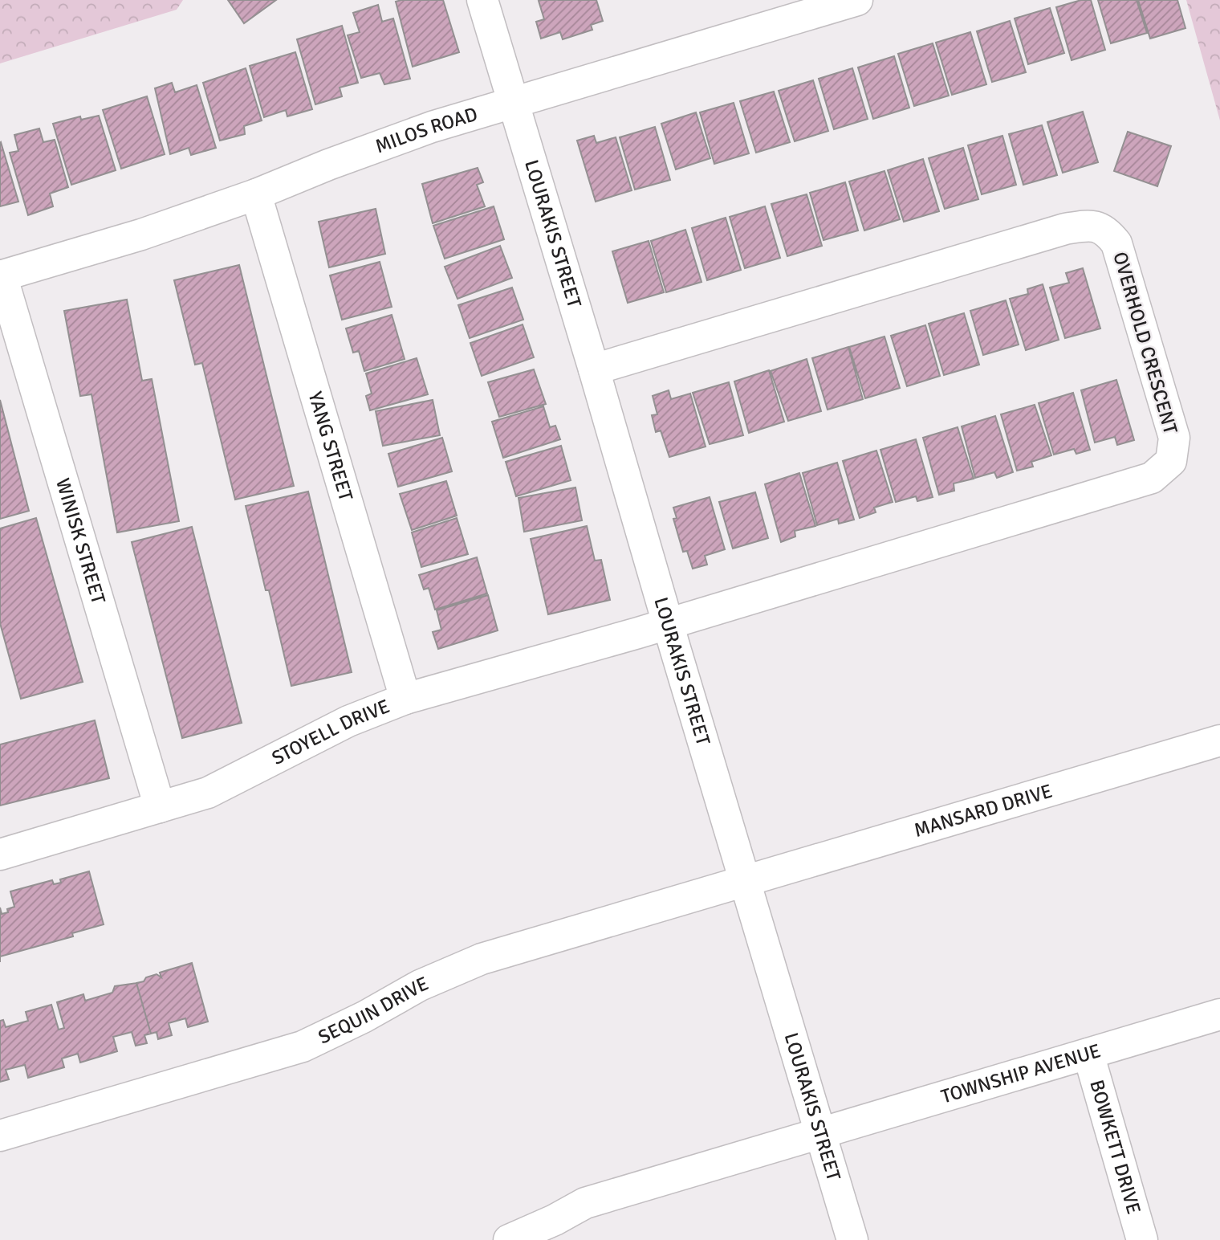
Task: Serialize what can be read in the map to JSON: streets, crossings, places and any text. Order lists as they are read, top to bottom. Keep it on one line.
{"streets":{"street":["MILOS ROAD","LOURAKIS STREET","OVERHOLD CRESCENT","YANG STREET","WINISK STREET","STOYELL DRIVE","MANSARD DRIVE","SEQUIN DRIVE","TOWNSHIP AVENUE","BOWKETT DRIVE"]},"crossings":[["MILOS ROAD","LOURAKIS STREET"],["MILOS ROAD","YANG STREET"],["MILOS ROAD","WINISK STREET"],["LOURAKIS STREET","OVERHOLD CRESCENT"],["LOURAKIS STREET","STOYELL DRIVE"],["LOURAKIS STREET","MANSARD DRIVE"],["LOURAKIS STREET","SEQUIN DRIVE"],["LOURAKIS STREET","TOWNSHIP AVENUE"],["OVERHOLD CRESCENT","STOYELL DRIVE"],["YANG STREET","STOYELL DRIVE"],["WINISK STREET","STOYELL DRIVE"],["MANSARD DRIVE","SEQUIN DRIVE"],["TOWNSHIP AVENUE","BOWKETT DRIVE"]]}
